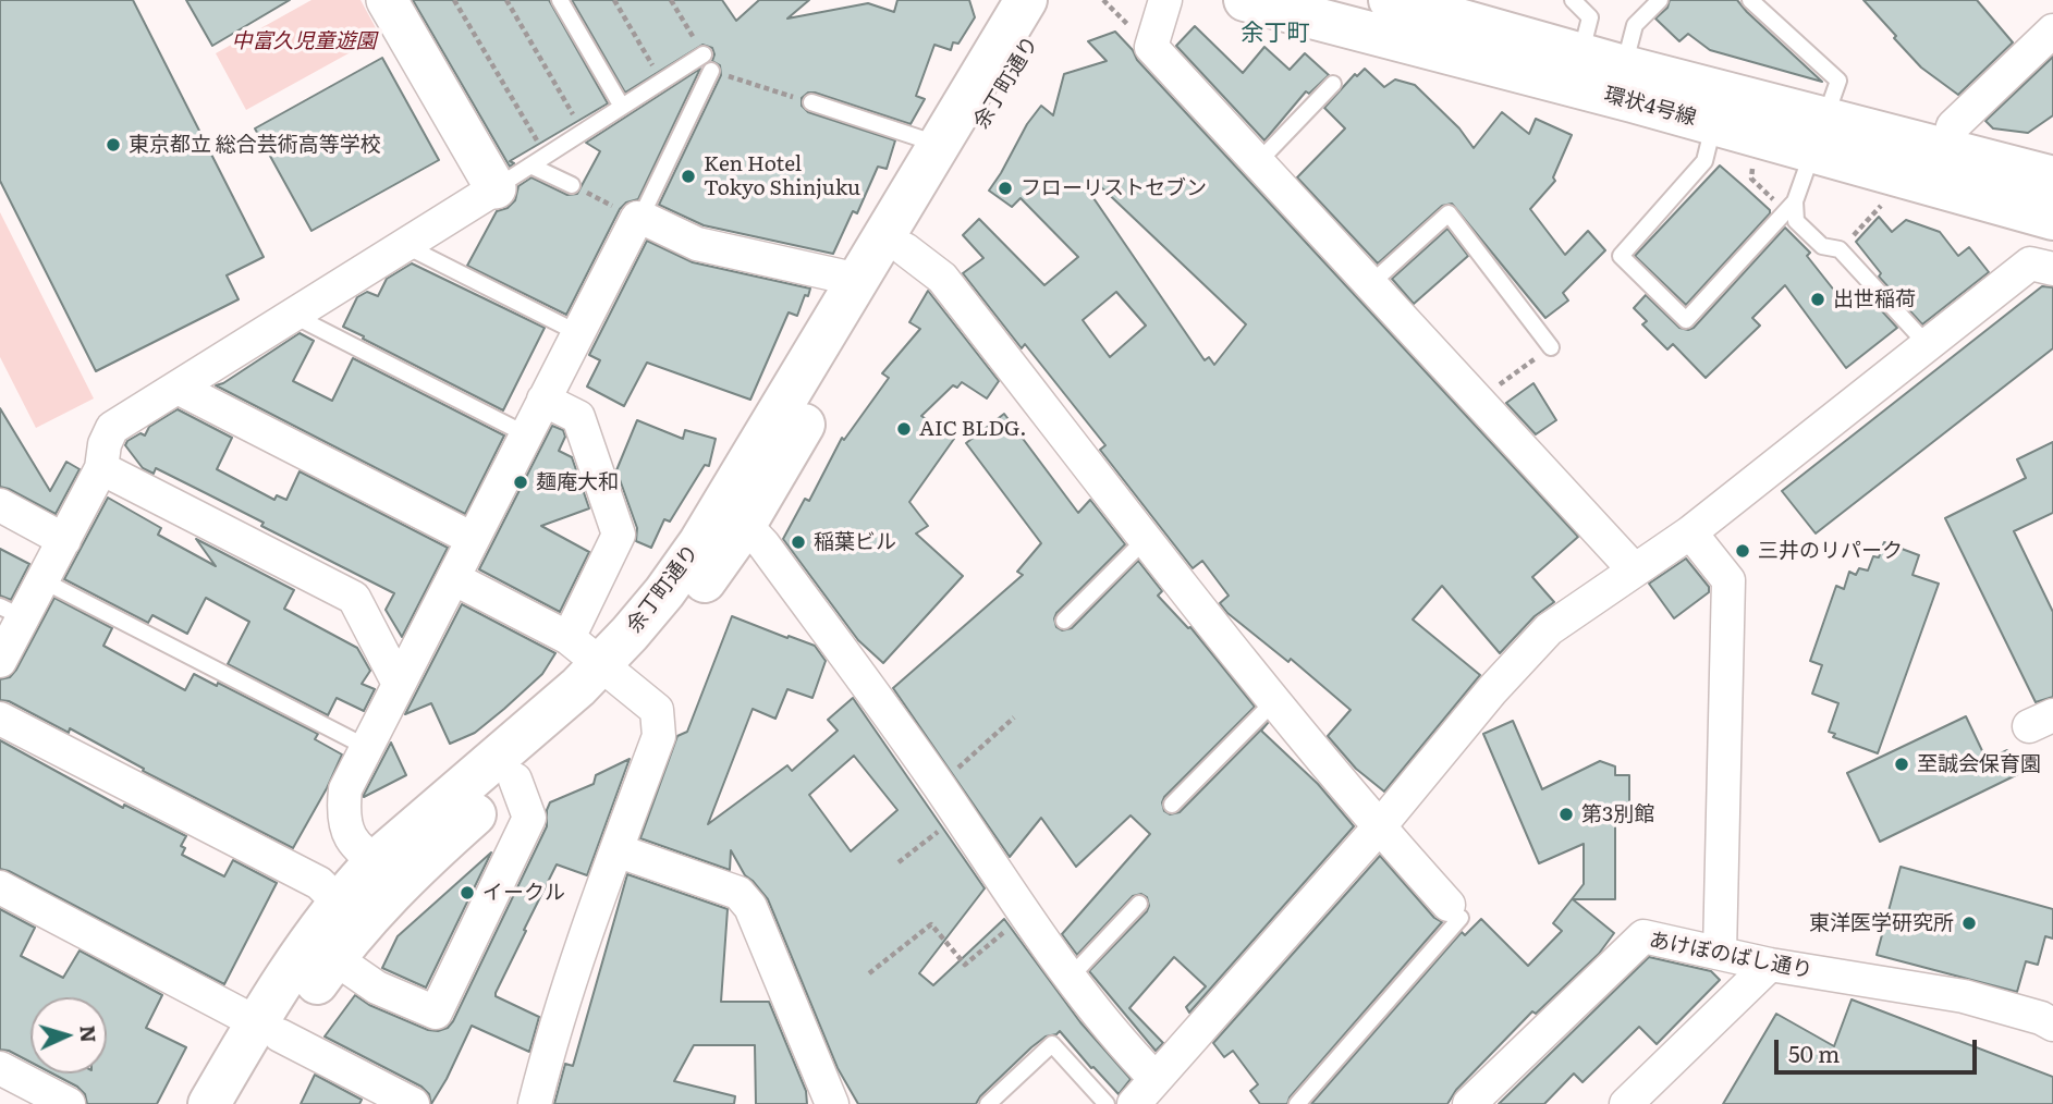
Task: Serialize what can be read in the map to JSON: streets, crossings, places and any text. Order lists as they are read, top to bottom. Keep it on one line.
{"streets":{"main road":["余丁町通り","環状4号線"],"street":["あけぼのばし通り"]},"districts":["余丁町"],"parks":["中富久児童遊園"],"places":["東京都立 総合芸術高等学校","Ken Hotel Tokyo Shinjuku","フローリストセブン","出世稲荷","AIC BLDG.","麺庵大和","稲葉ビル","三井のリパーク","至誠会保育園","第3別館","イークル","東洋医学研究所"],"scale_bar":"50 m","north":"right"}
